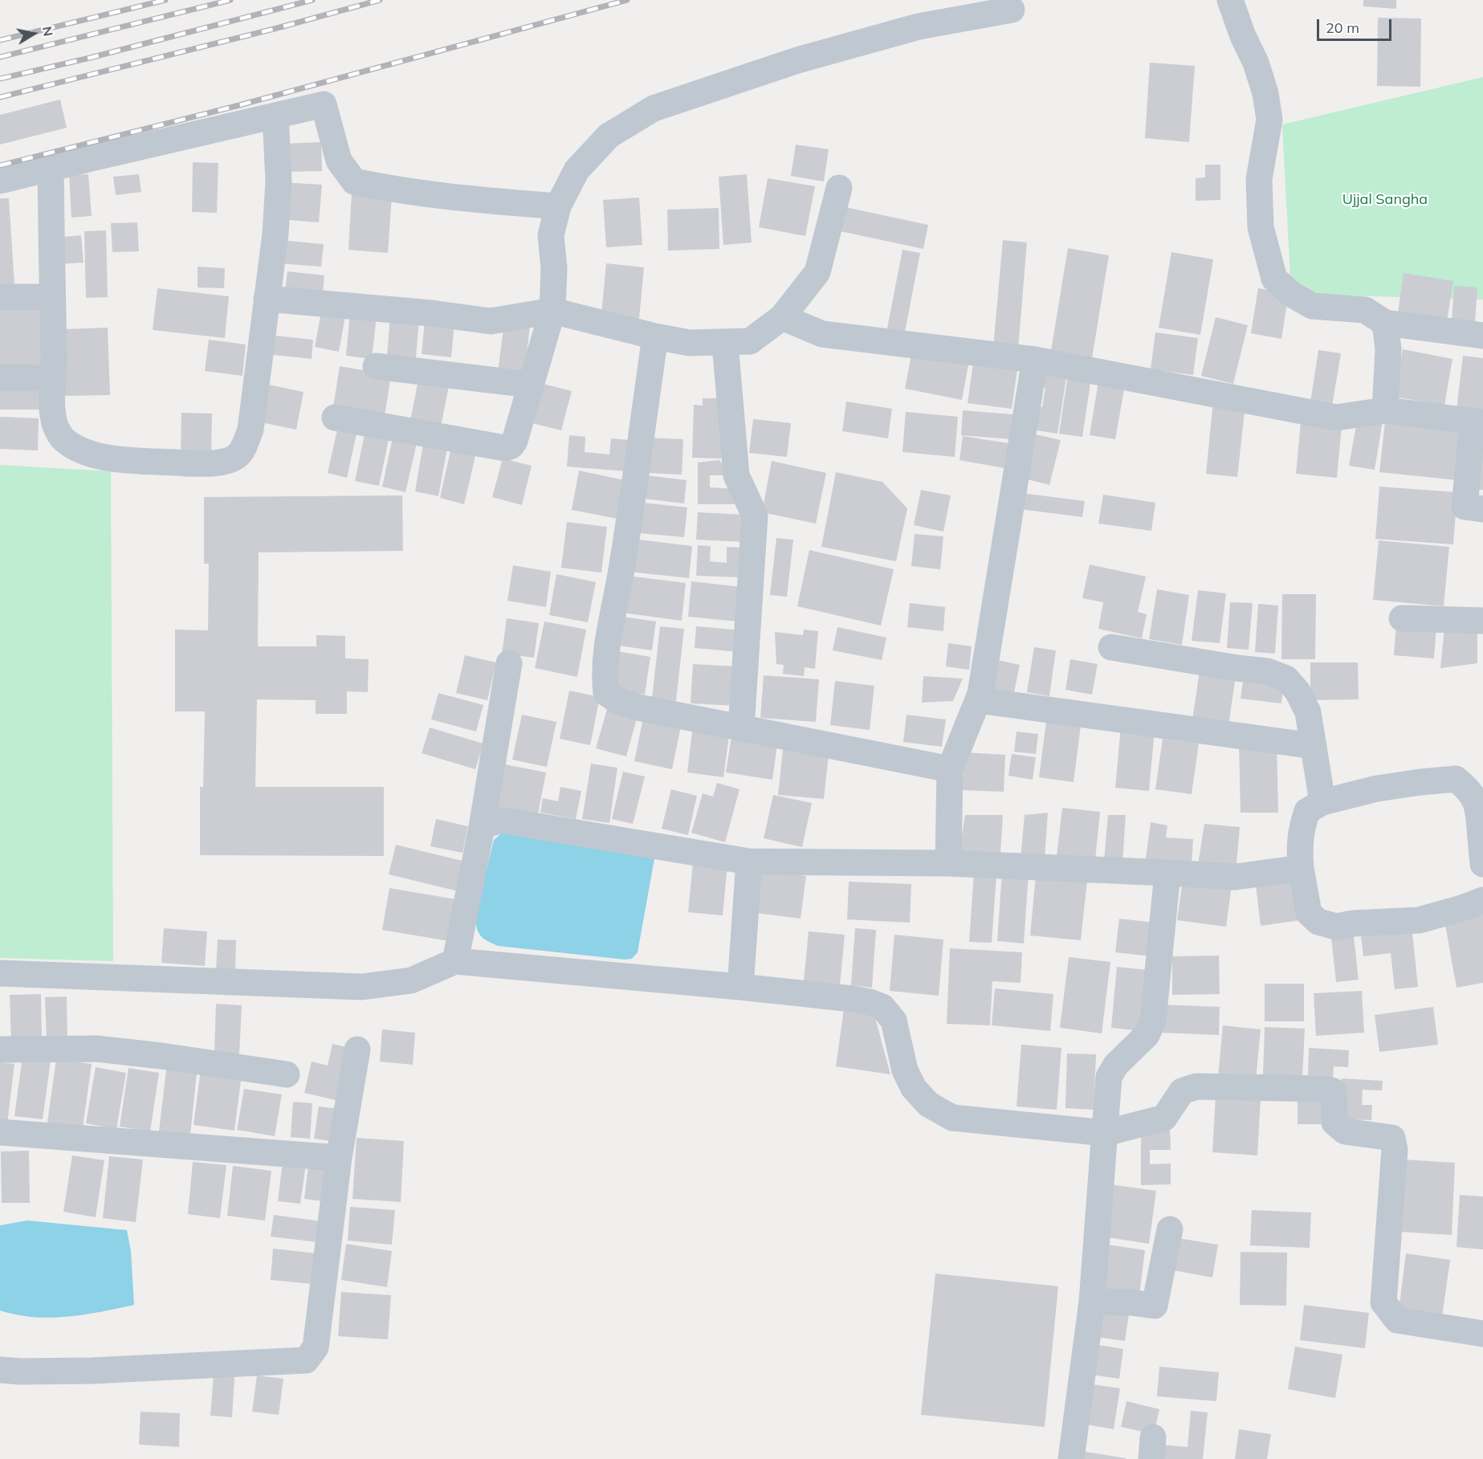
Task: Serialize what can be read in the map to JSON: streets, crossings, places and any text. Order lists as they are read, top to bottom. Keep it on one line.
{"parks":["Ujjal Sangha"],"scale_bar":"20 m","north":"right"}
